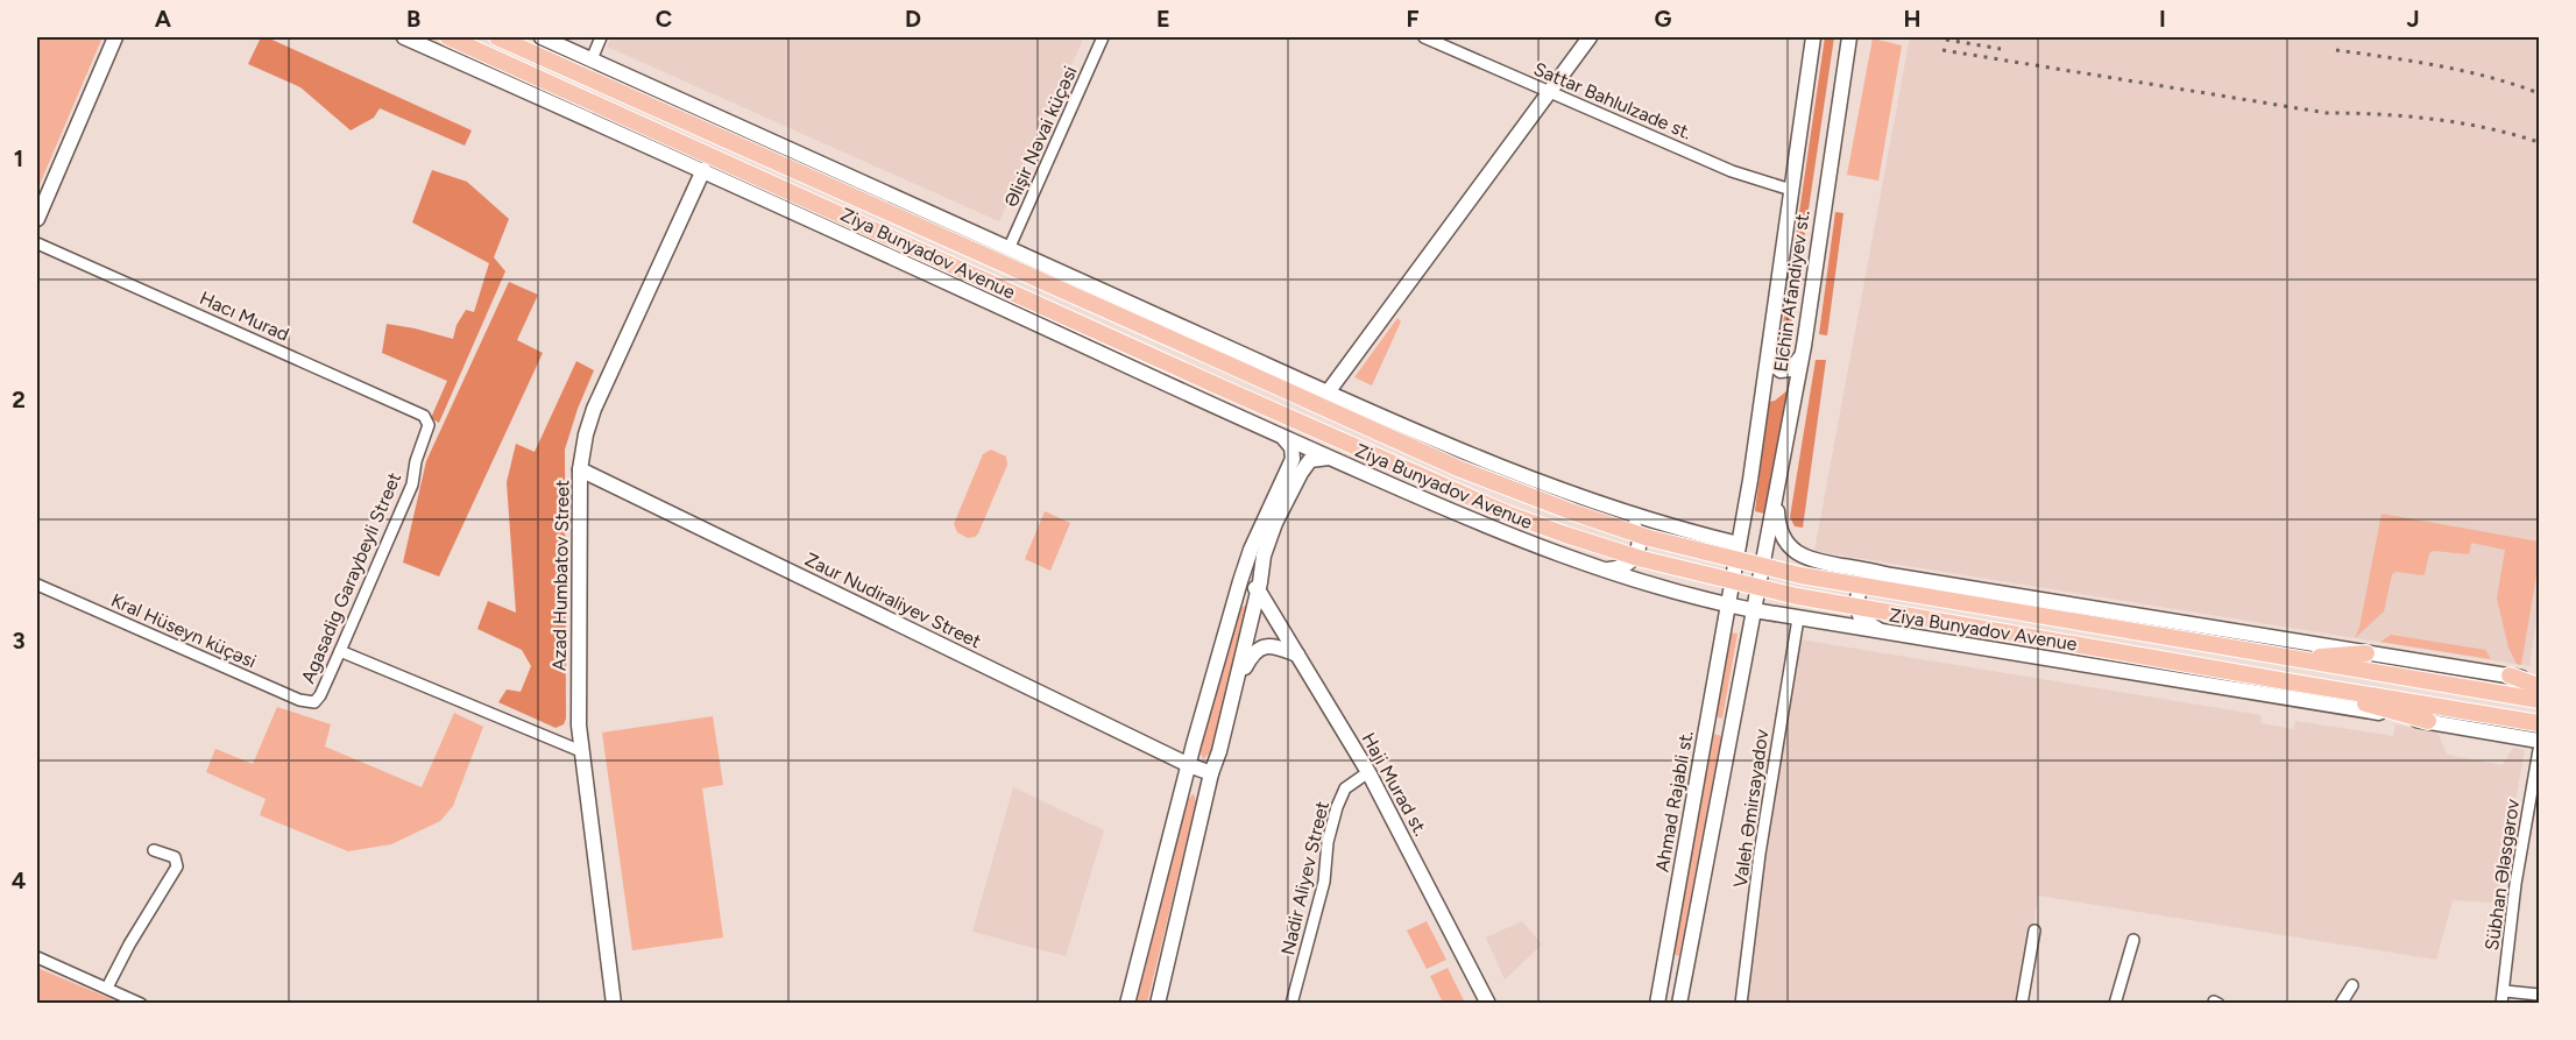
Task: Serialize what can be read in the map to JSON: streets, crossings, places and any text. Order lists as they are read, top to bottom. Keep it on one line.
{"streets":{"main road":["Ziya Bunyadov Avenue","Elchin Afandiyev st.","Azad Humbatov Street","Zaur Nudiraliyev Street","Haji Murad st.","Ahmad Rajabli st."],"street":["Sattar Bahlulzade st.","Əlişir Nəvai küçəsi","Hacı Murad","Agasadig Garaybeyli Street","Kral Hüseyn küçəsi","Valeh Əmirsayadov","Sübhan Ələsgərov","Nadir Aliyev Street"]},"crossings":[["Sattar Bahlulzade st.","Elchin Afandiyev st."],["Əlişir Nəvai küçəsi","Ziya Bunyadov Avenue"],["Ziya Bunyadov Avenue","Elchin Afandiyev st."],["Ziya Bunyadov Avenue","Azad Humbatov Street"],["Ziya Bunyadov Avenue","Ahmad Rajabli st."],["Ziya Bunyadov Avenue","Valeh Əmirsayadov"],["Elchin Afandiyev st.","Ahmad Rajabli st."],["Hacı Murad","Agasadig Garaybeyli Street"],["Azad Humbatov Street","Zaur Nudiraliyev Street"],["Agasadig Garaybeyli Street","Kral Hüseyn küçəsi"],["Haji Murad st.","Nadir Aliyev Street"]],"grid":{"columns":["A","B","C","D","E","F","G","H","I","J"],"rows":["1","2","3","4"]}}
